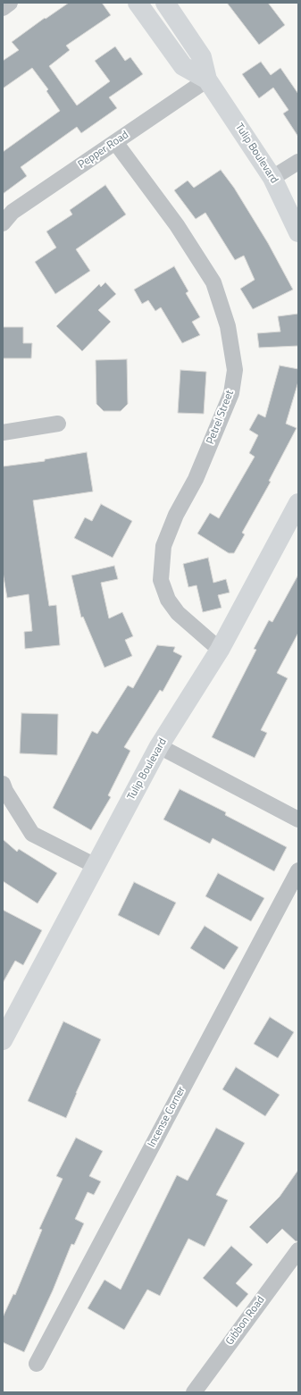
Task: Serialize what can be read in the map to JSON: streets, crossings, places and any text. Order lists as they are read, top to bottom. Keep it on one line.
{"streets":{"street":["Pepper Road","Tulip Boulevard","Petrel Street","Incense Corner","Gibbon Road"]},"crossings":[["Pepper Road","Tulip Boulevard"],["Pepper Road","Petrel Street"],["Tulip Boulevard","Petrel Street"]]}
